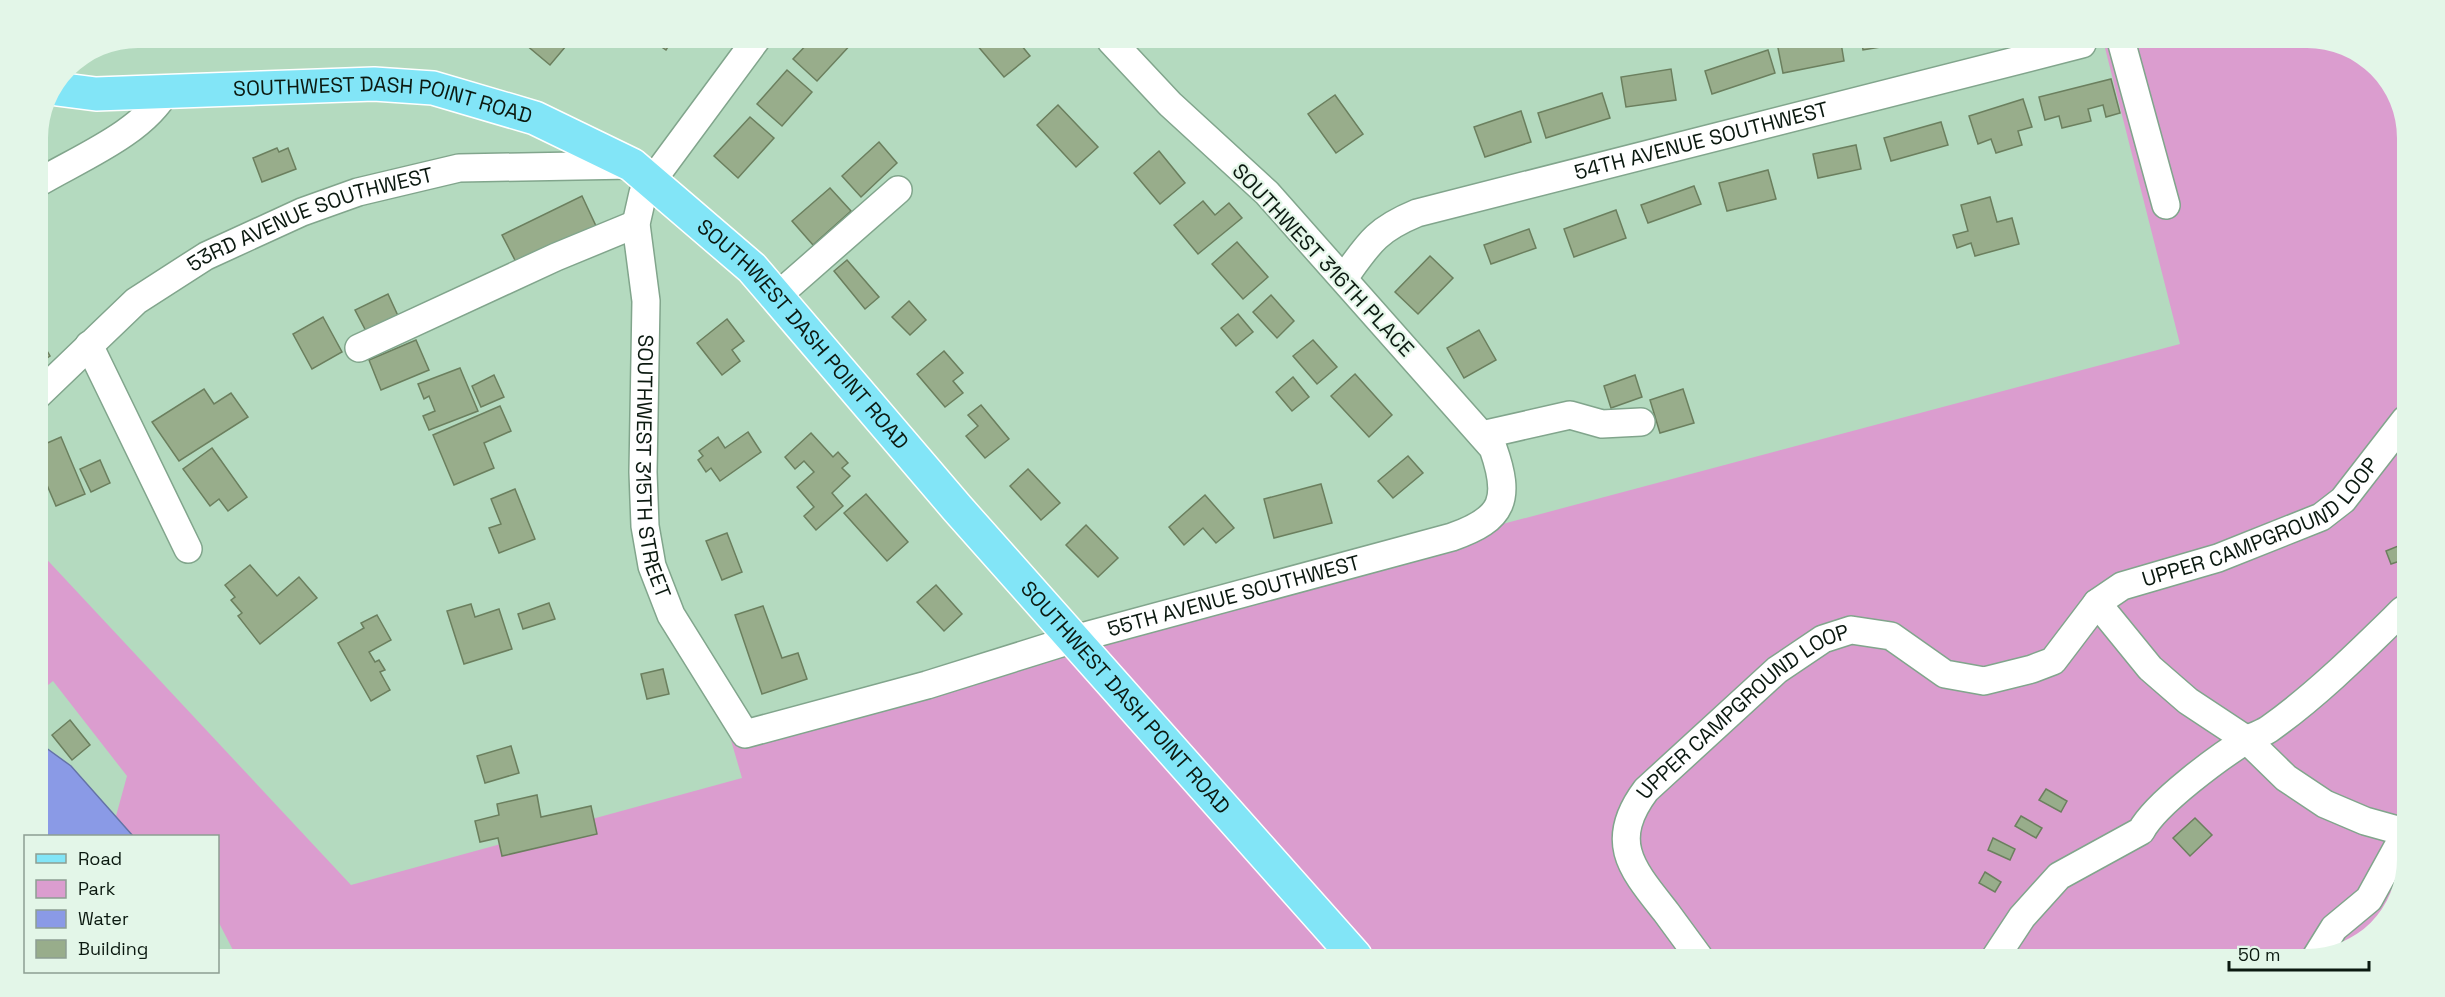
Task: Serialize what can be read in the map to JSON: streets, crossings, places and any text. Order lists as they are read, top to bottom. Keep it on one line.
{"streets":{"main road":["SOUTHWEST DASH POINT ROAD"],"street":["54TH AVENUE SOUTHWEST","53RD AVENUE SOUTHWEST","SOUTHWEST 316TH PLACE","SOUTHWEST 315TH STREET","UPPER CAMPGROUND LOOP","55TH AVENUE SOUTHWEST"]},"crossings":[["SOUTHWEST DASH POINT ROAD","53RD AVENUE SOUTHWEST"],["SOUTHWEST DASH POINT ROAD","SOUTHWEST 315TH STREET"],["SOUTHWEST DASH POINT ROAD","55TH AVENUE SOUTHWEST"],["54TH AVENUE SOUTHWEST","SOUTHWEST 316TH PLACE"],["53RD AVENUE SOUTHWEST","SOUTHWEST 315TH STREET"],["SOUTHWEST 316TH PLACE","55TH AVENUE SOUTHWEST"],["SOUTHWEST 315TH STREET","55TH AVENUE SOUTHWEST"]],"legend":["Road","Park","Water","Building"],"scale_bar":"50 m"}
